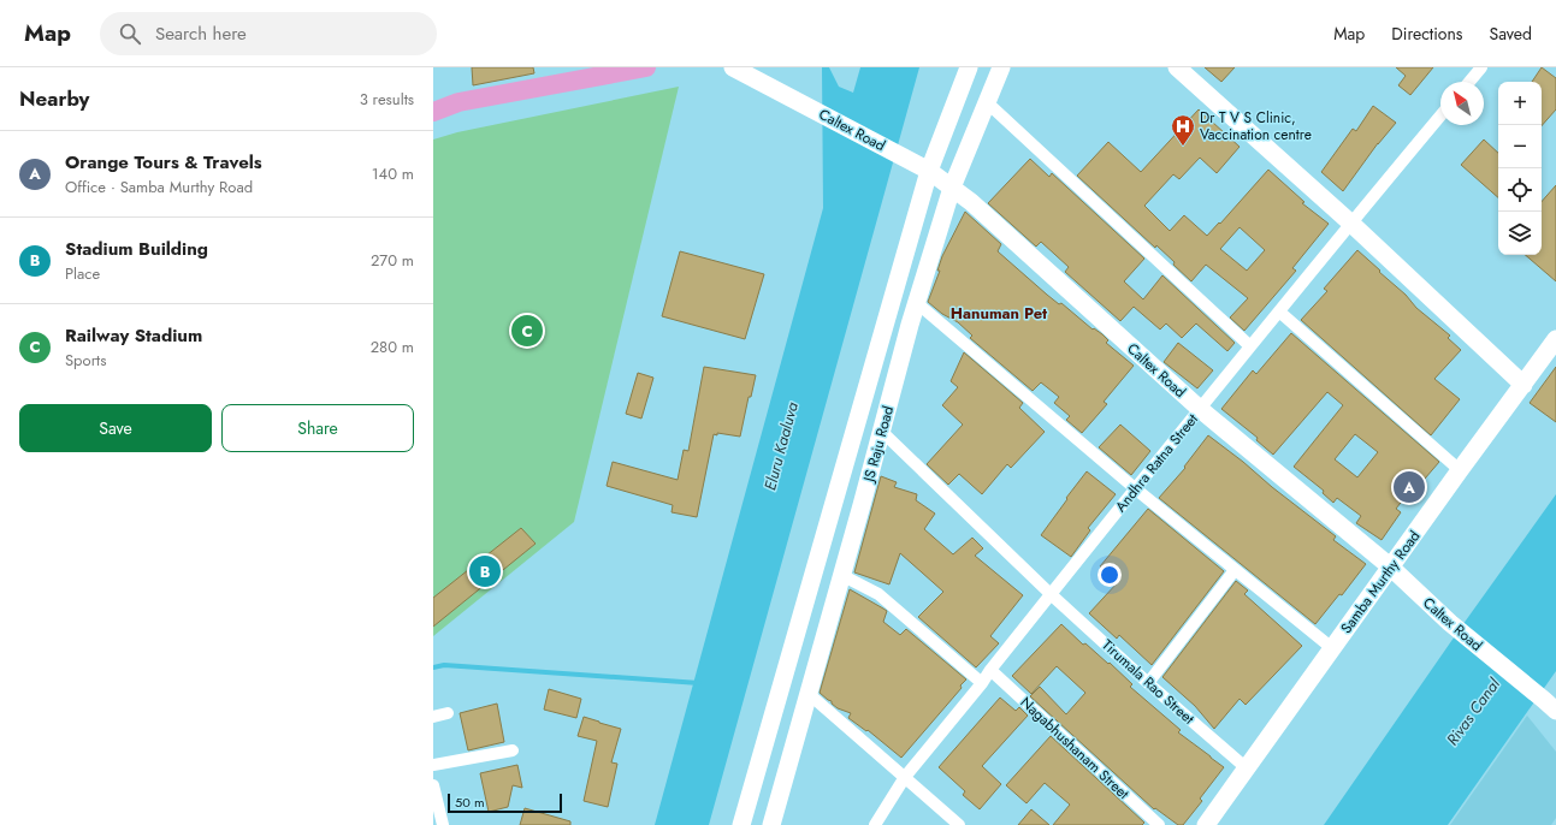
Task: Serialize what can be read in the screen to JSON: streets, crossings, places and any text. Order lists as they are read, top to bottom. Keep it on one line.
{"streets":{"street":["Caltex Road","JS Raju Road","Andhra Ratna Street","Samba Murthy Road","Tirumala Rao Street","Nagabhushanam Street"]},"crossings":[["Caltex Road","JS Raju Road"],["Caltex Road","Andhra Ratna Street"],["Caltex Road","Samba Murthy Road"],["JS Raju Road","Tirumala Rao Street"],["Andhra Ratna Street","Tirumala Rao Street"],["Andhra Ratna Street","Nagabhushanam Street"],["Samba Murthy Road","Tirumala Rao Street"]],"districts":["Hanuman Pet"],"water":["Eluru Kaaluva","Rivas Canal"],"places":{"hospital":["Dr T V S Clinic, Vaccination centre"]},"scale_bar":"50 m","north":"top left","page":{"header":"Map","search":"Search here","nav":["Map","Directions","Saved"],"heading":["Nearby","3 results"],"map_buttons":["+","−"],"list":[{"mark":"A","name":"Orange Tours & Travels","note":"Office · Samba Murthy Road","value":"140 m"},{"mark":"B","name":"Stadium Building","note":"Place","value":"270 m"},{"mark":"C","name":"Railway Stadium","note":"Sports","value":"280 m"}],"pins":["C","A","B"],"buttons":["Save","Share"],"scale":"50 m"}}
